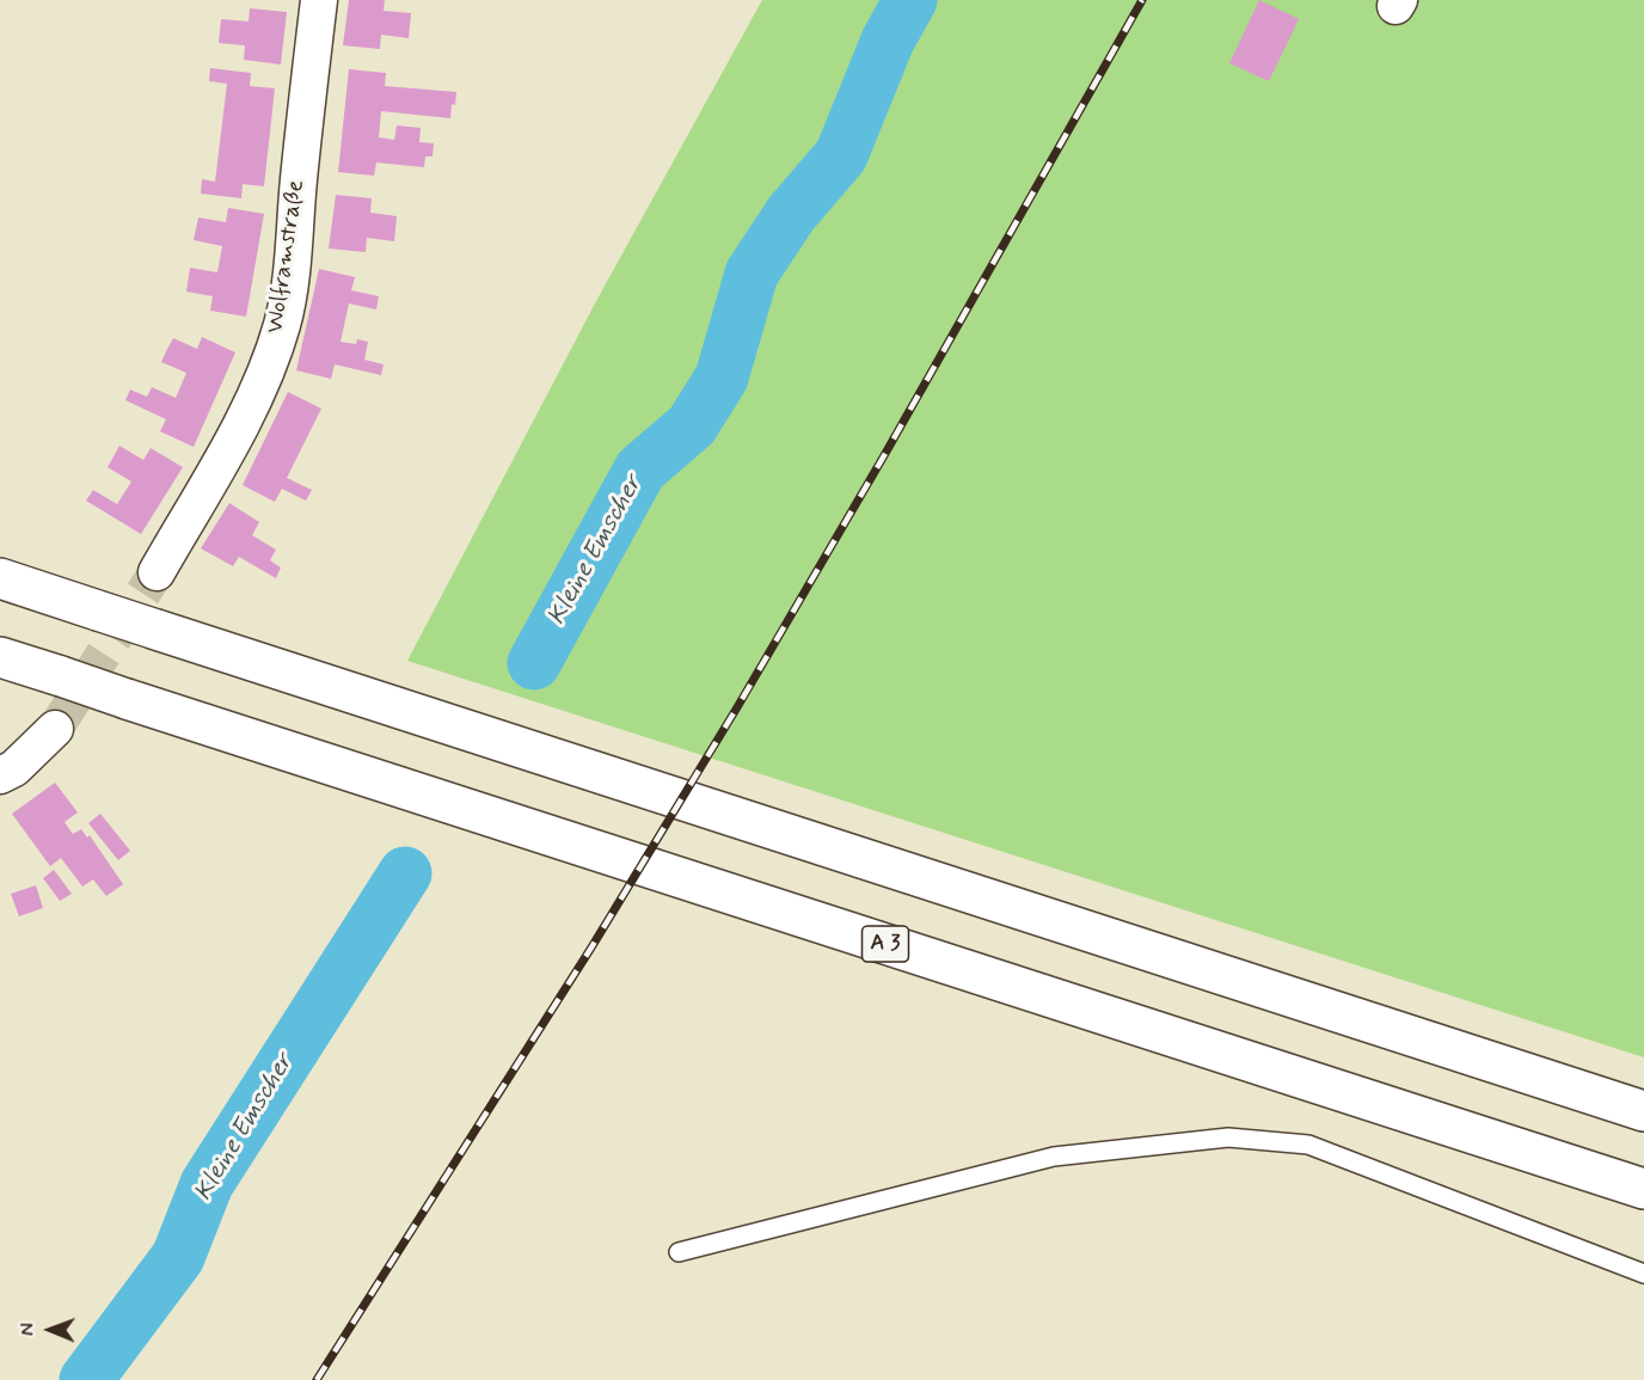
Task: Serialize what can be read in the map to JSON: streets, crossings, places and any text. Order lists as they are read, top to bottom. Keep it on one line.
{"streets":{"highway":["A 3"],"street":["Wolframstraße"]},"water":["Kleine Emscher"],"north":"left"}
